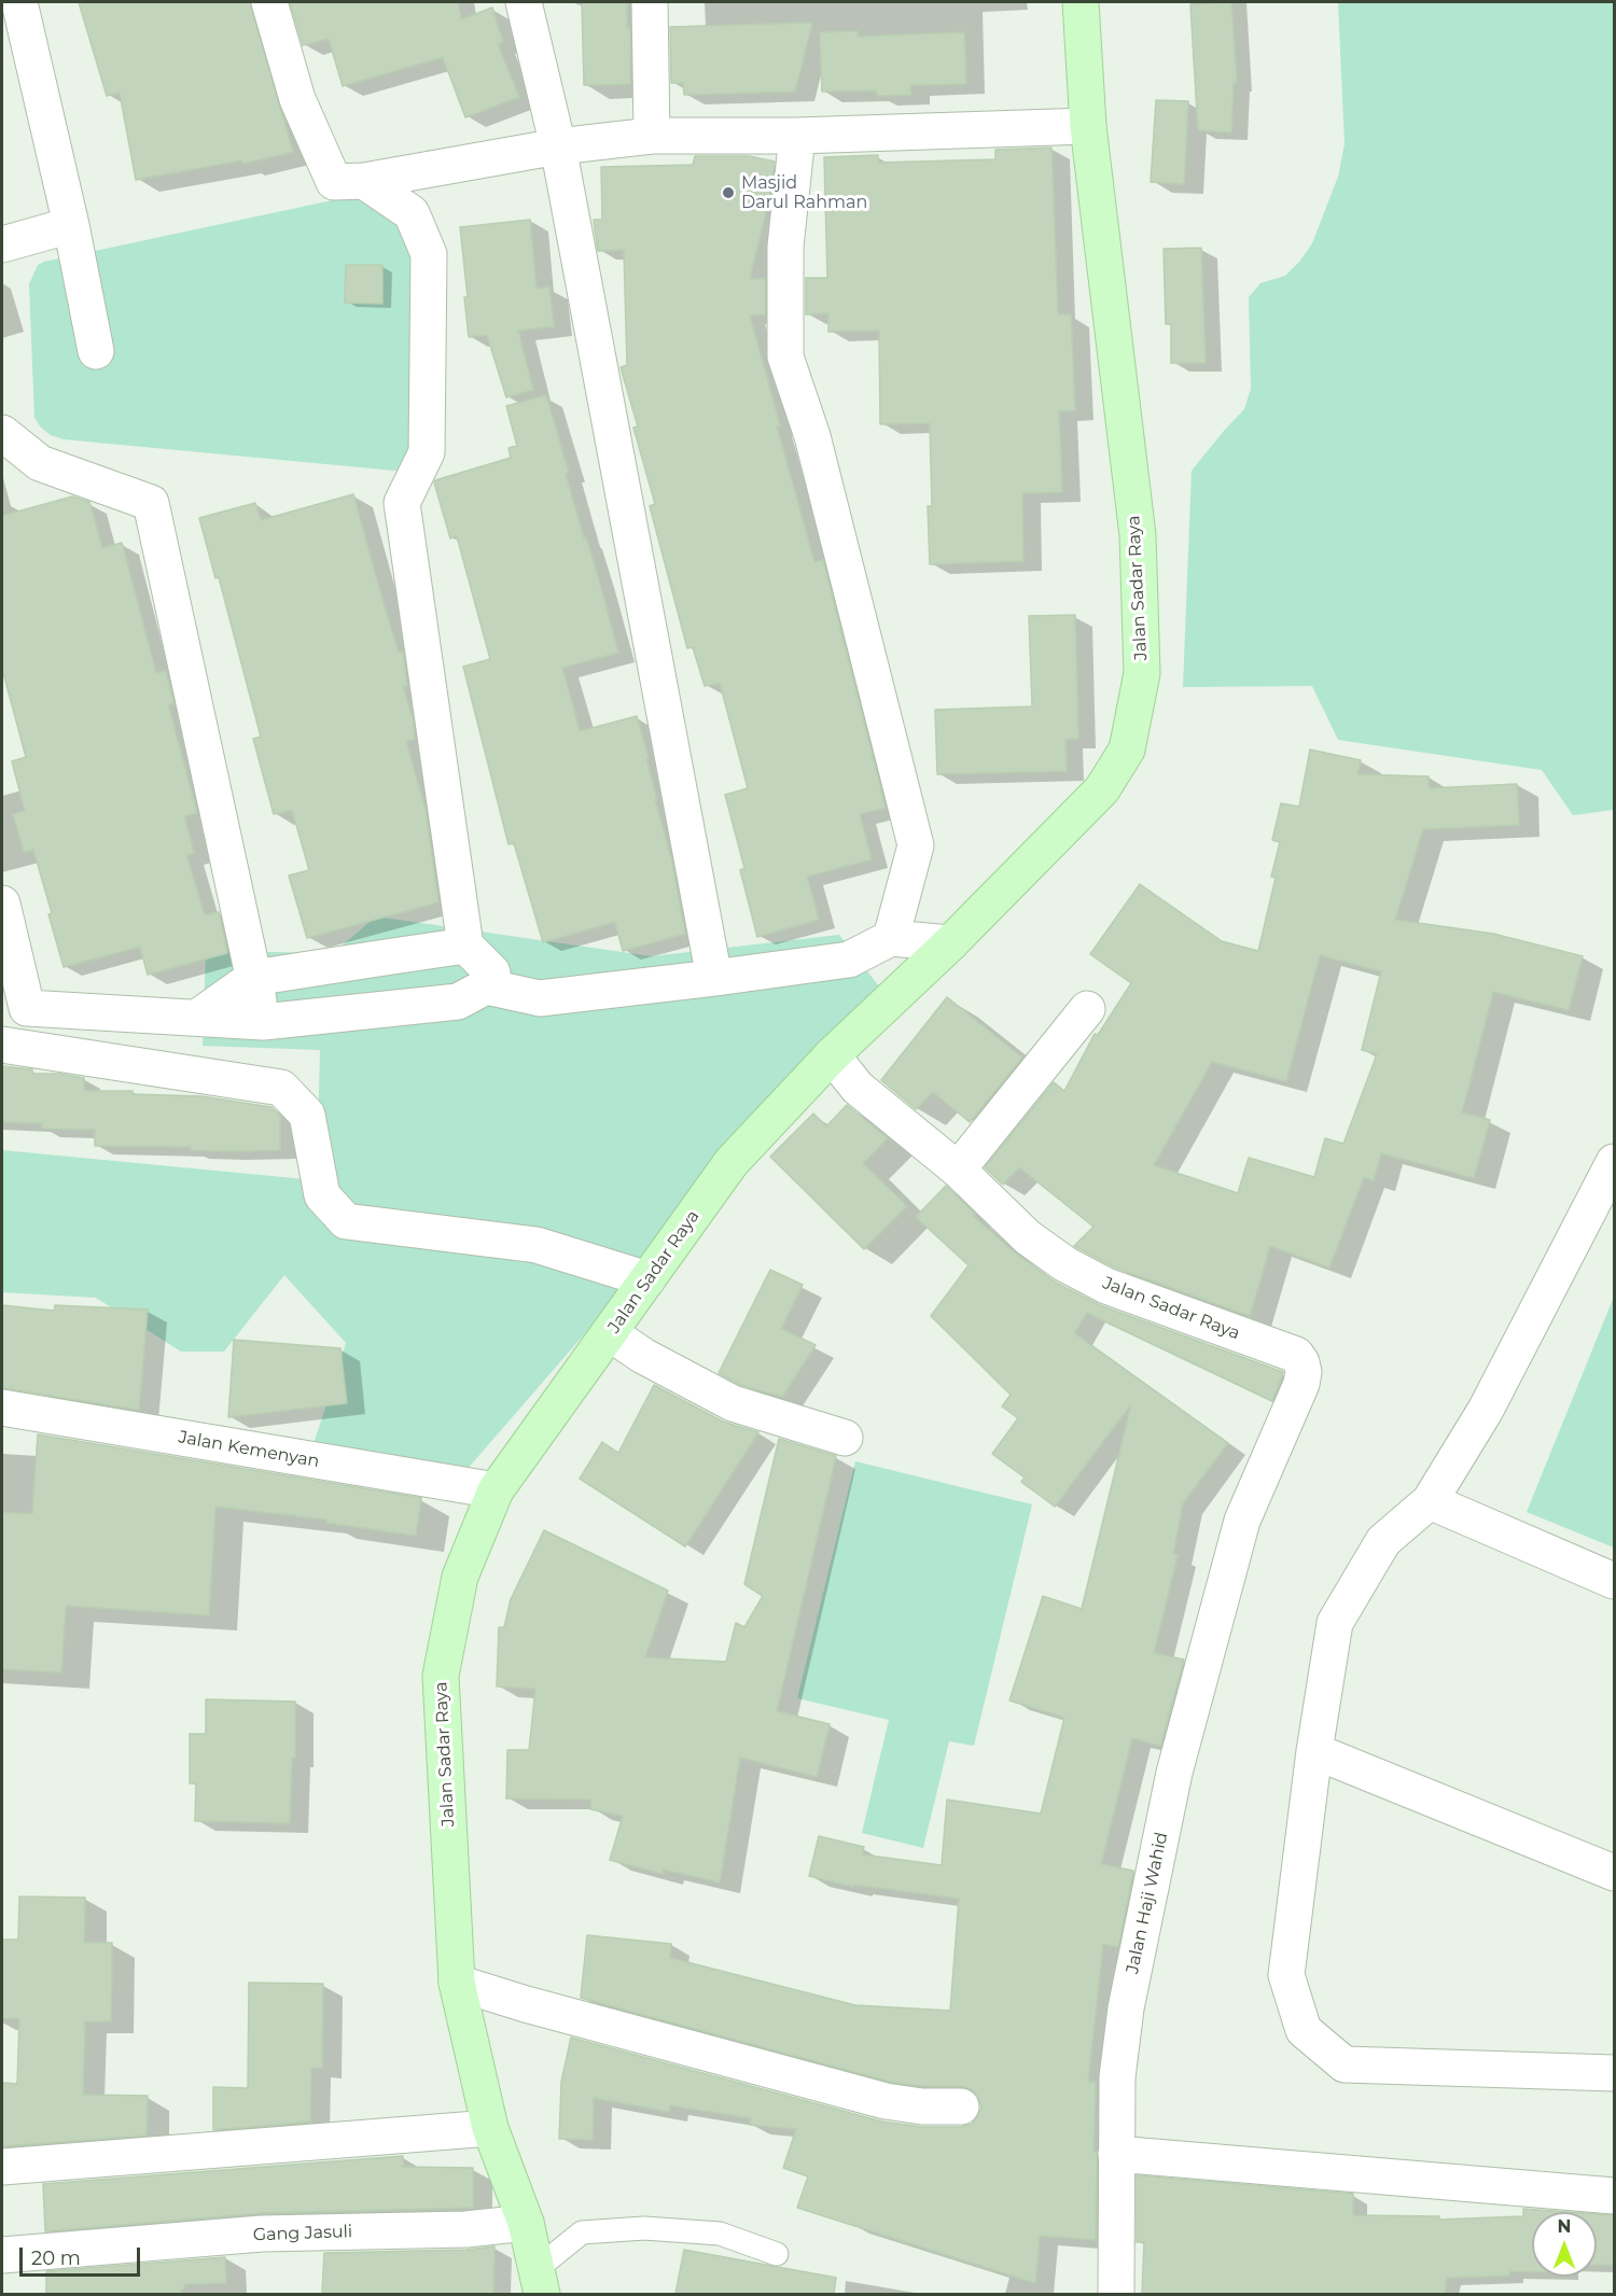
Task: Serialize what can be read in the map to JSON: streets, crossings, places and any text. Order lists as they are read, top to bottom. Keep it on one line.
{"streets":{"street":["Jalan Sadar Raya","Jalan Kemenyan","Jalan Haji Wahid","Gang Jasuli"]},"crossings":[["Jalan Sadar Raya","Jalan Kemenyan"],["Jalan Sadar Raya","Jalan Haji Wahid"],["Jalan Sadar Raya","Gang Jasuli"]],"places":["Masjid Darul Rahman"],"scale_bar":"20 m","north":"top"}
